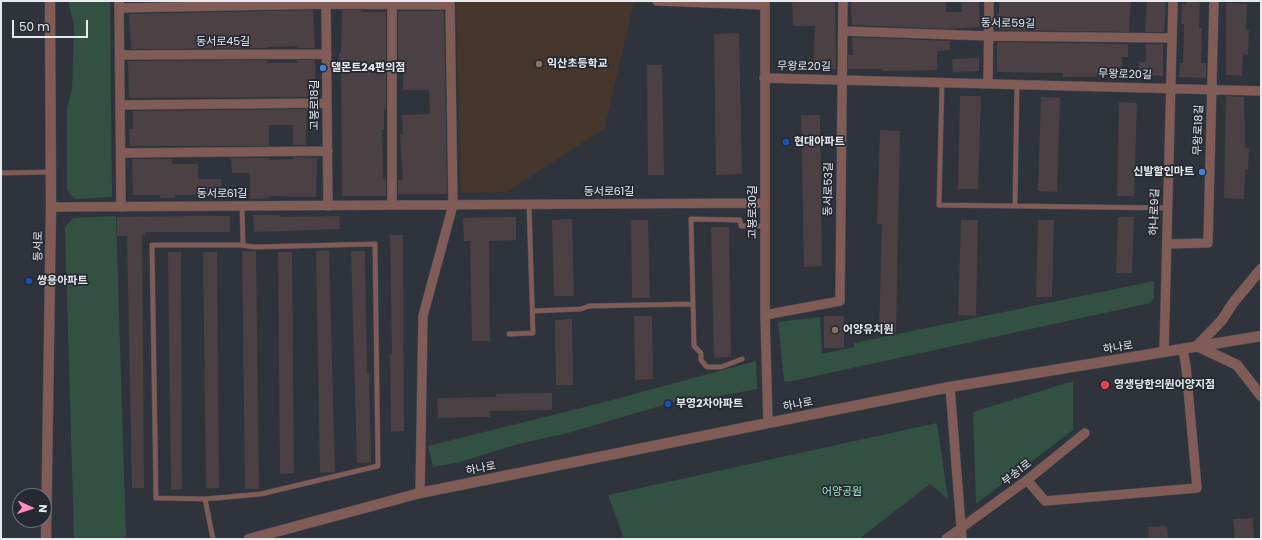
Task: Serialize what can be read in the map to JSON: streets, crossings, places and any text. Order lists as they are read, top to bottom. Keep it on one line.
{"streets":{"street":["동서로59길","동서로45길","무왕로20길","고봉로18길","무왕로18길","동서로53길","동서로61길","고봉로30길","하나로9길","동서로","하나로","부송1로"]},"crossings":[["동서로59길","동서로53길"],["동서로59길","하나로9길"],["동서로45길","고봉로18길"],["무왕로20길","무왕로18길"],["무왕로20길","동서로53길"],["무왕로20길","고봉로30길"],["무왕로20길","하나로9길"],["고봉로18길","동서로61길"],["무왕로18길","하나로9길"],["동서로53길","고봉로30길"],["동서로61길","고봉로30길"],["동서로61길","동서로"],["고봉로30길","하나로"],["하나로9길","하나로"]],"parks":["어양공원"],"places":["익산초등학교","델몬트24편의점","현대아파트","신발할인마트","쌍용아파트","어양유치원","영생당한의원어양지점","부영2차아파트"],"scale_bar":"50 m","north":"right"}
